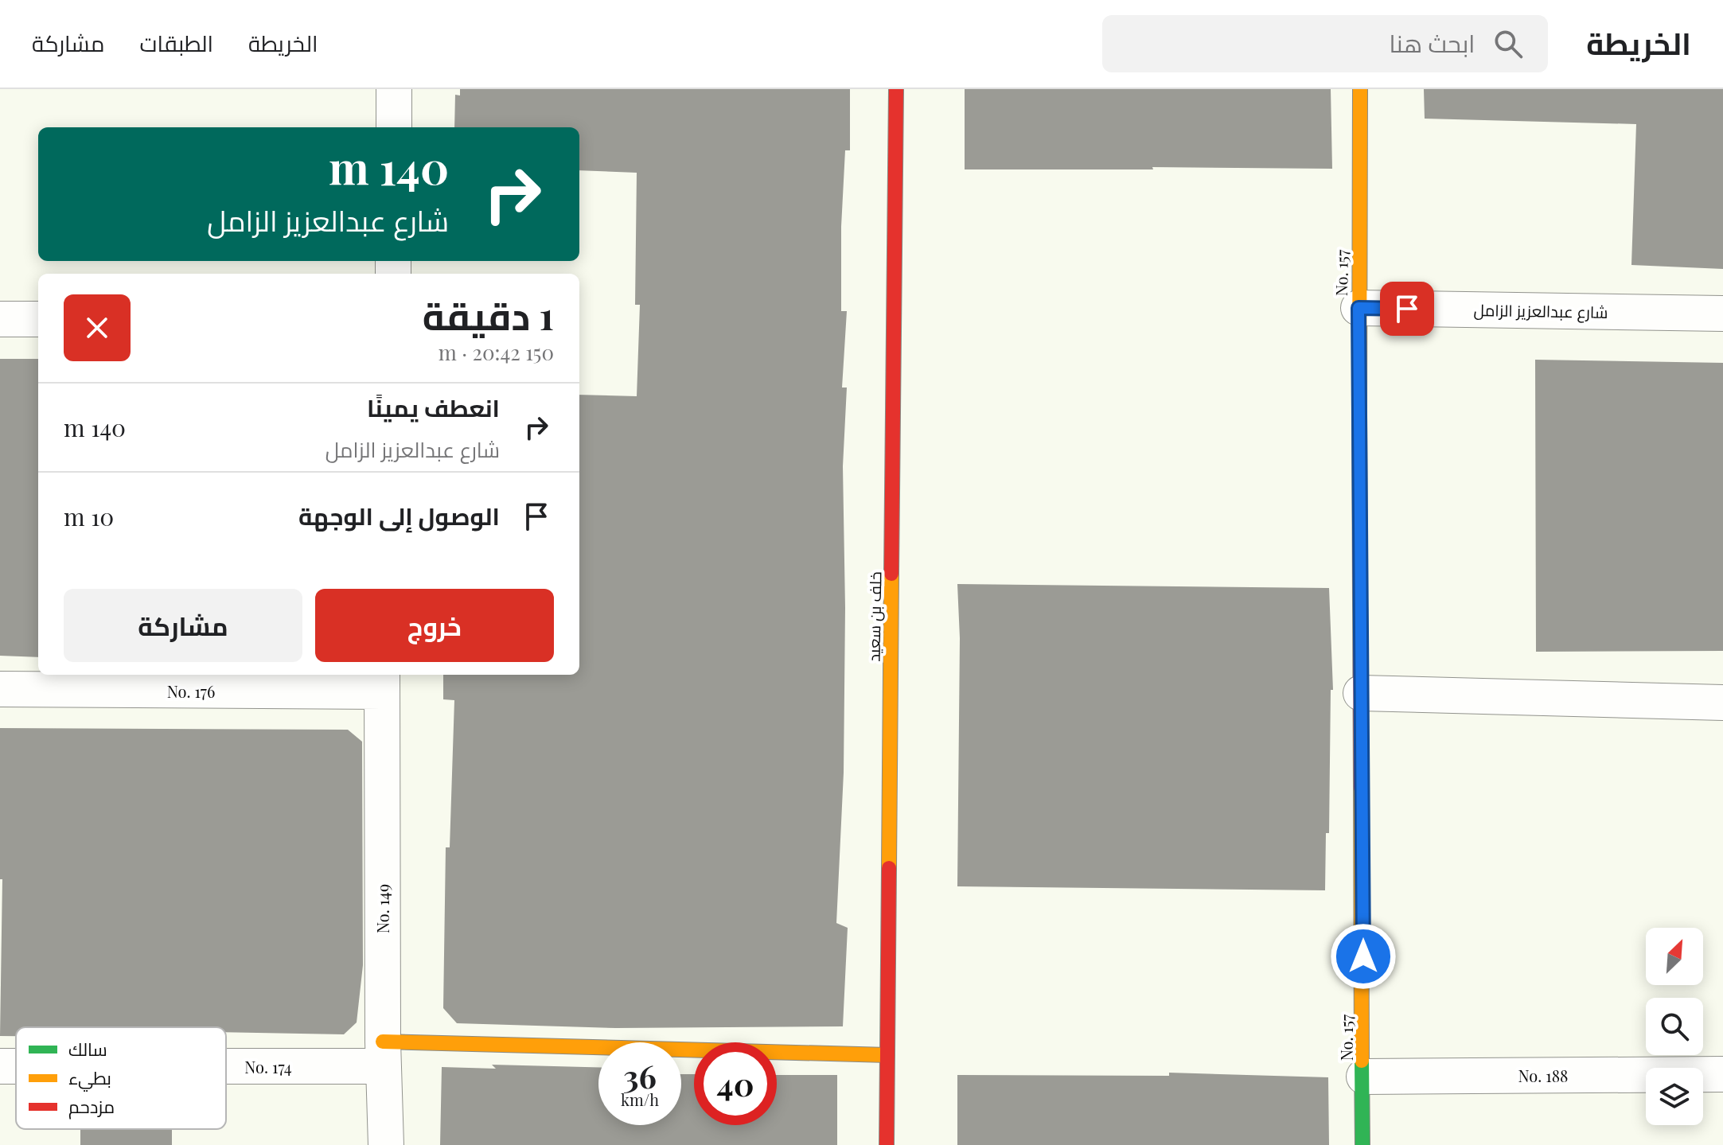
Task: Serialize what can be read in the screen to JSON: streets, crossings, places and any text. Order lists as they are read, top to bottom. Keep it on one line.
{"streets":{"street":["No. 157","شارع عبدالعزيز الزامل","خلف بن سعيد","No. 176","No. 149","No. 174","No. 188"]},"crossings":[["No. 157","شارع عبدالعزيز الزامل"],["No. 157","No. 188"],["No. 176","No. 149"],["No. 149","No. 174"]],"legend":["سالك","بطيء","مزدحم"],"north":"top right","page":{"header":"الخريطة","search":"ابحث هنا","nav":["الخريطة","الطبقات","مشاركة"],"turn":["140 m","شارع عبدالعزيز الزامل"],"heading":["1 دقيقة","150 m · 20:42"],"list":[{"name":"انعطف يمينًا","note":"شارع عبدالعزيز الزامل","value":"140 m"},{"name":"الوصول إلى الوجهة","value":"10 m"}],"buttons":["خروج","مشاركة"],"speed":"36 km/h","limit":"40"}}
